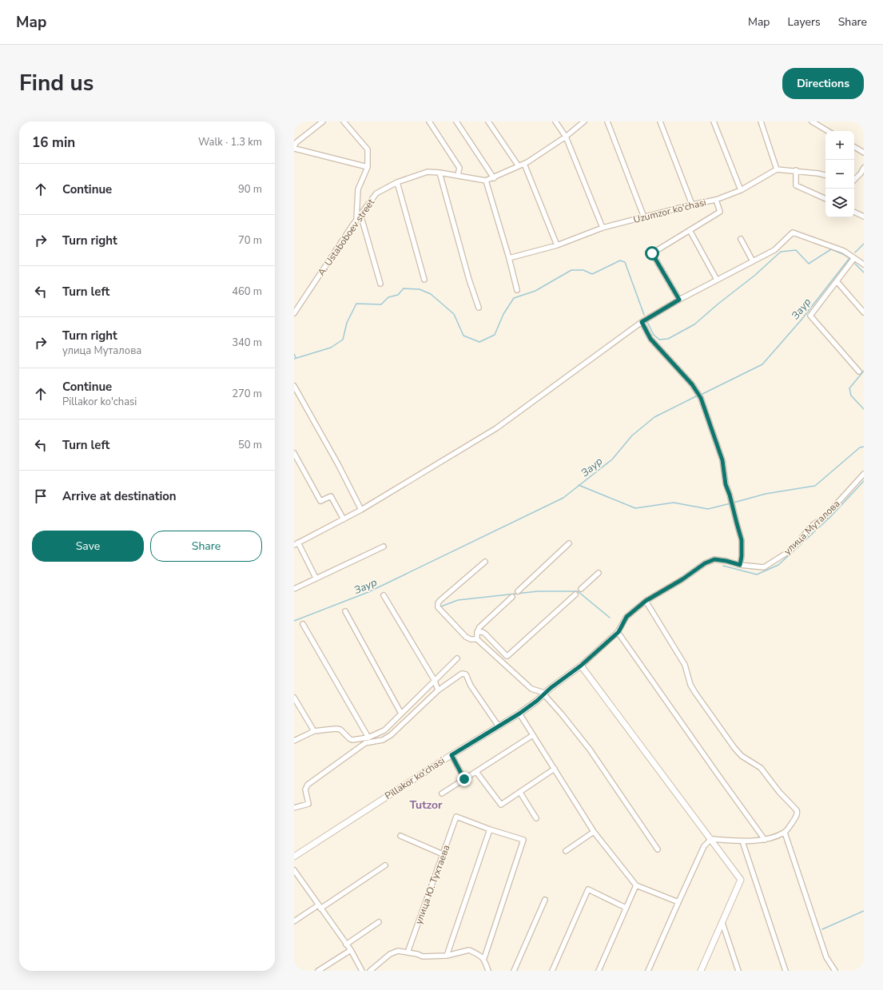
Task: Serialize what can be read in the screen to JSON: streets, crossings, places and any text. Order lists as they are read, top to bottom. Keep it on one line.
{"streets":{"street":["Uzumzor ko'chasi","A. Ustaboboev street","улица Муталова","Pillakor ko'chasi","улица Ю. Тухтаева"]},"crossings":[["улица Муталова","Pillakor ko'chasi"]],"districts":["Tutzor"],"water":["Заур"],"page":{"header":"Map","nav":["Map","Layers","Share"],"title":"Find us","buttons":["Directions",["Save","Share"]],"heading":["16 min","Walk · 1.3 km"],"map_buttons":["+","−"],"list":[["Continue","90 m"],["Turn right","70 m"],["Turn left","460 m"],["Turn right","улица Муталова","340 m"],["Continue","Pillakor ko'chasi","270 m"],["Turn left","50 m"],"Arrive at destination"]}}
